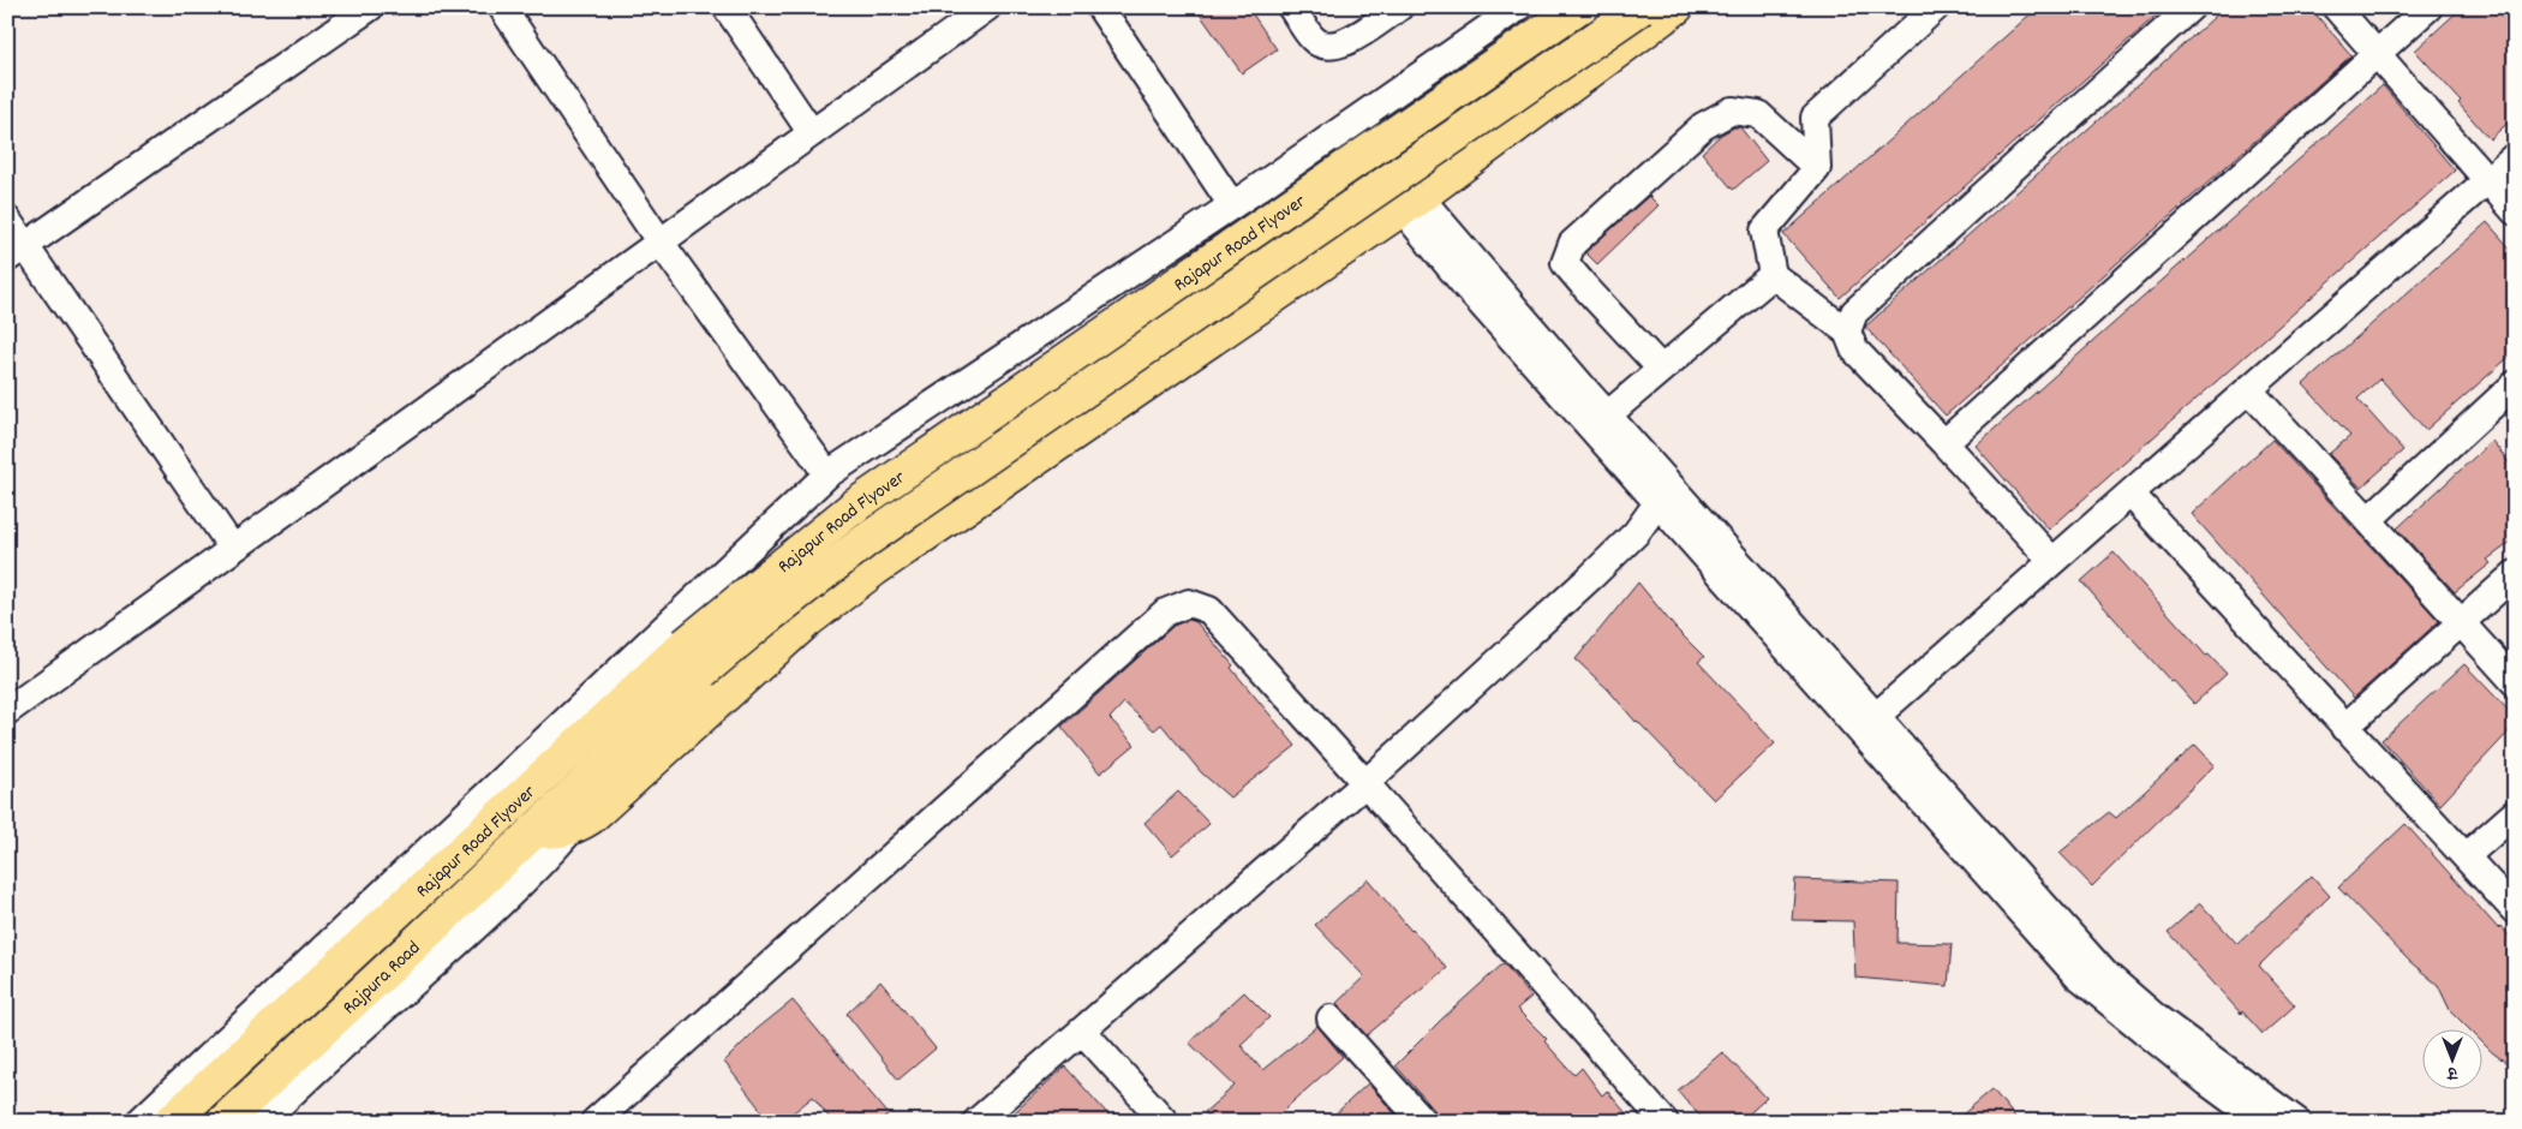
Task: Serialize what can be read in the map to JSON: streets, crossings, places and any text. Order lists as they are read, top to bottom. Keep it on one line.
{"streets":{"main road":["Rajapur Road Flyover","Rajpura Road"]},"crossings":[["Rajapur Road Flyover","Rajpura Road"]],"north":"bottom"}
